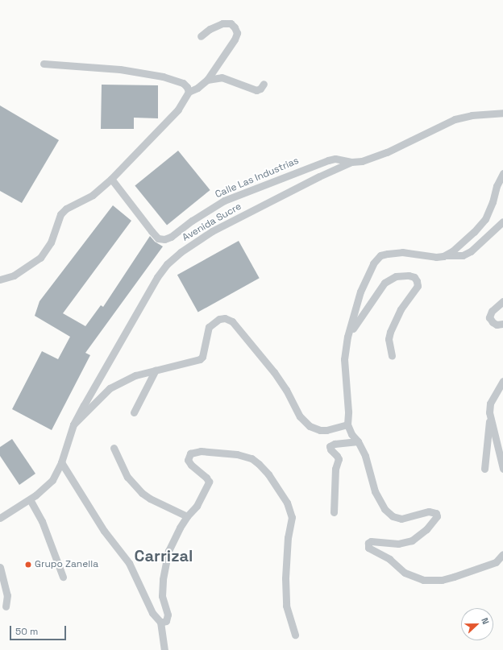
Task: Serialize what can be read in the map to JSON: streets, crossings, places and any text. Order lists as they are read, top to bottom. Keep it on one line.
{"streets":{"street":["Calle Las Industrias","Avenida Sucre"]},"crossings":[["Calle Las Industrias","Avenida Sucre"]],"districts":["Carrizal"],"places":["Grupo Zanella"],"scale_bar":"50 m","north":"right"}
